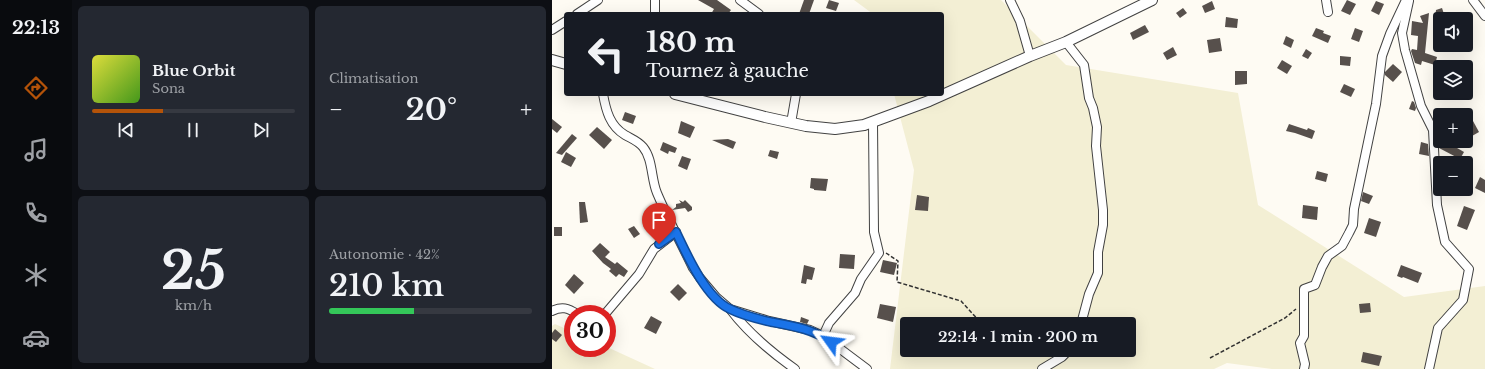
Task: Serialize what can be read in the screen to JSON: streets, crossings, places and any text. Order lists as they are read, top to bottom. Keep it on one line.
{"page":{"tabs":"22:13","tile":["Climatisation",["25","km/h"],["Autonomie · 42%","210 km"]],"map_buttons":["+","−"],"turn":["180 m","Tournez à gauche"],"song":["Blue Orbit","Sona"],"heat":["−","20°","+"],"limit":"30","trip":"22:14 · 1 min · 200 m"}}
